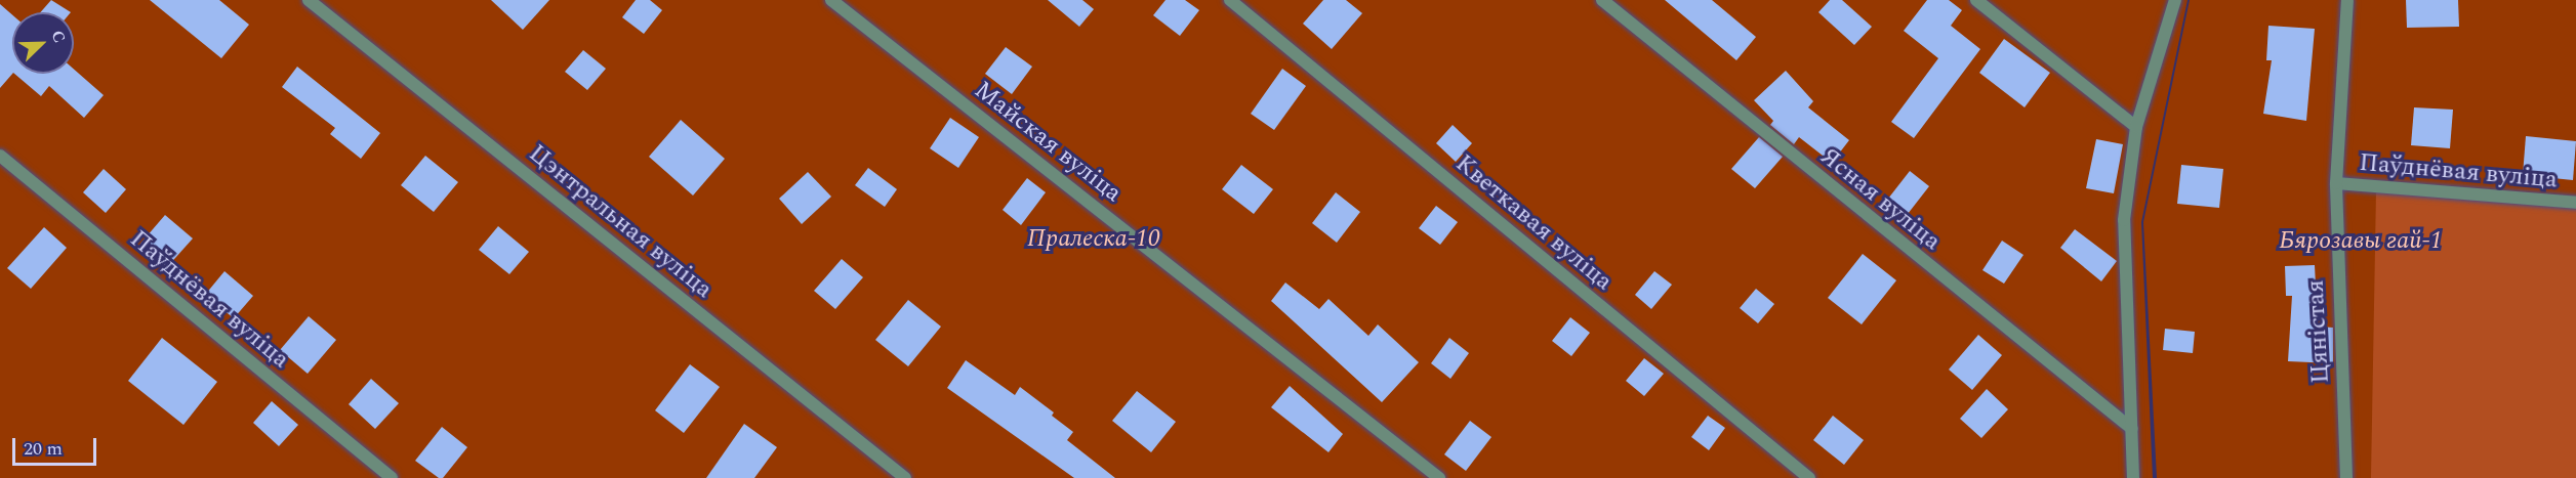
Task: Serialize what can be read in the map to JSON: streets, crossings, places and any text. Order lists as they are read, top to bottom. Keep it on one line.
{"streets":{"street":["Майская вуліца","Паўднёвая вуліца","Ясная вуліца","Цэнтральная вуліца","Кветкавая вуліца","Цяністая"]},"crossings":[["Паўднёвая вуліца","Цяністая"]],"parks":["Пралеска-10","Бярозавы гай-1"],"scale_bar":"20 m","north":"top right"}
